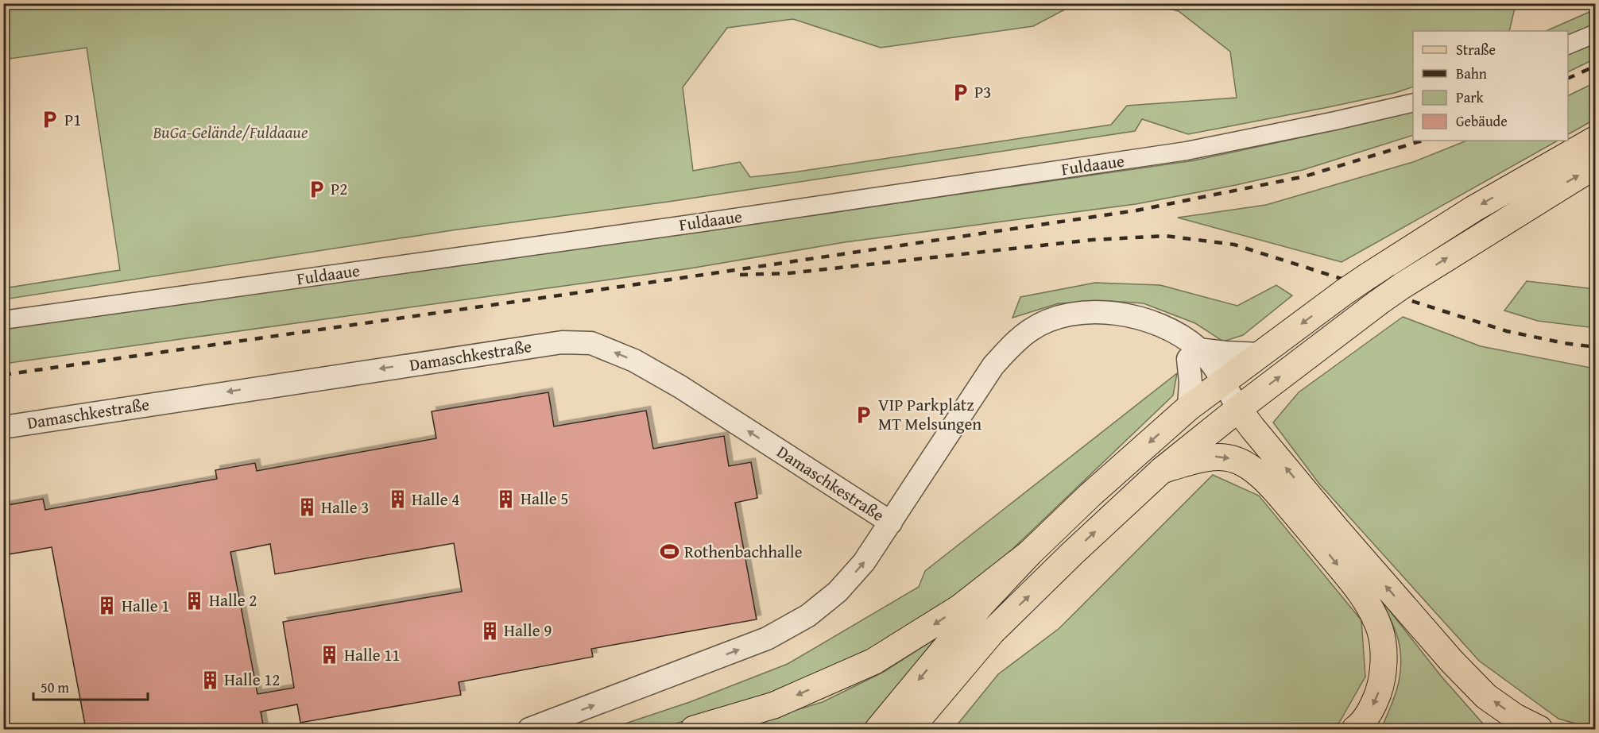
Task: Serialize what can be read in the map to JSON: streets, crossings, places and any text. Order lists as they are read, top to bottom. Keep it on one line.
{"streets":{"street":["Fuldaaue","Damaschkestraße"]},"parks":["BuGa-Gelände/Fuldaaue"],"places":{"parking":["P3","P1","P2","VIP Parkplatz MT Melsungen"],"building":["Halle 5","Halle 4","Halle 3","Halle 2","Halle 1","Halle 9","Halle 11","Halle 12"],"sports":["Rothenbachhalle"]},"legend":["Straße","Bahn","Park","Gebäude"],"scale_bar":"50 m"}
